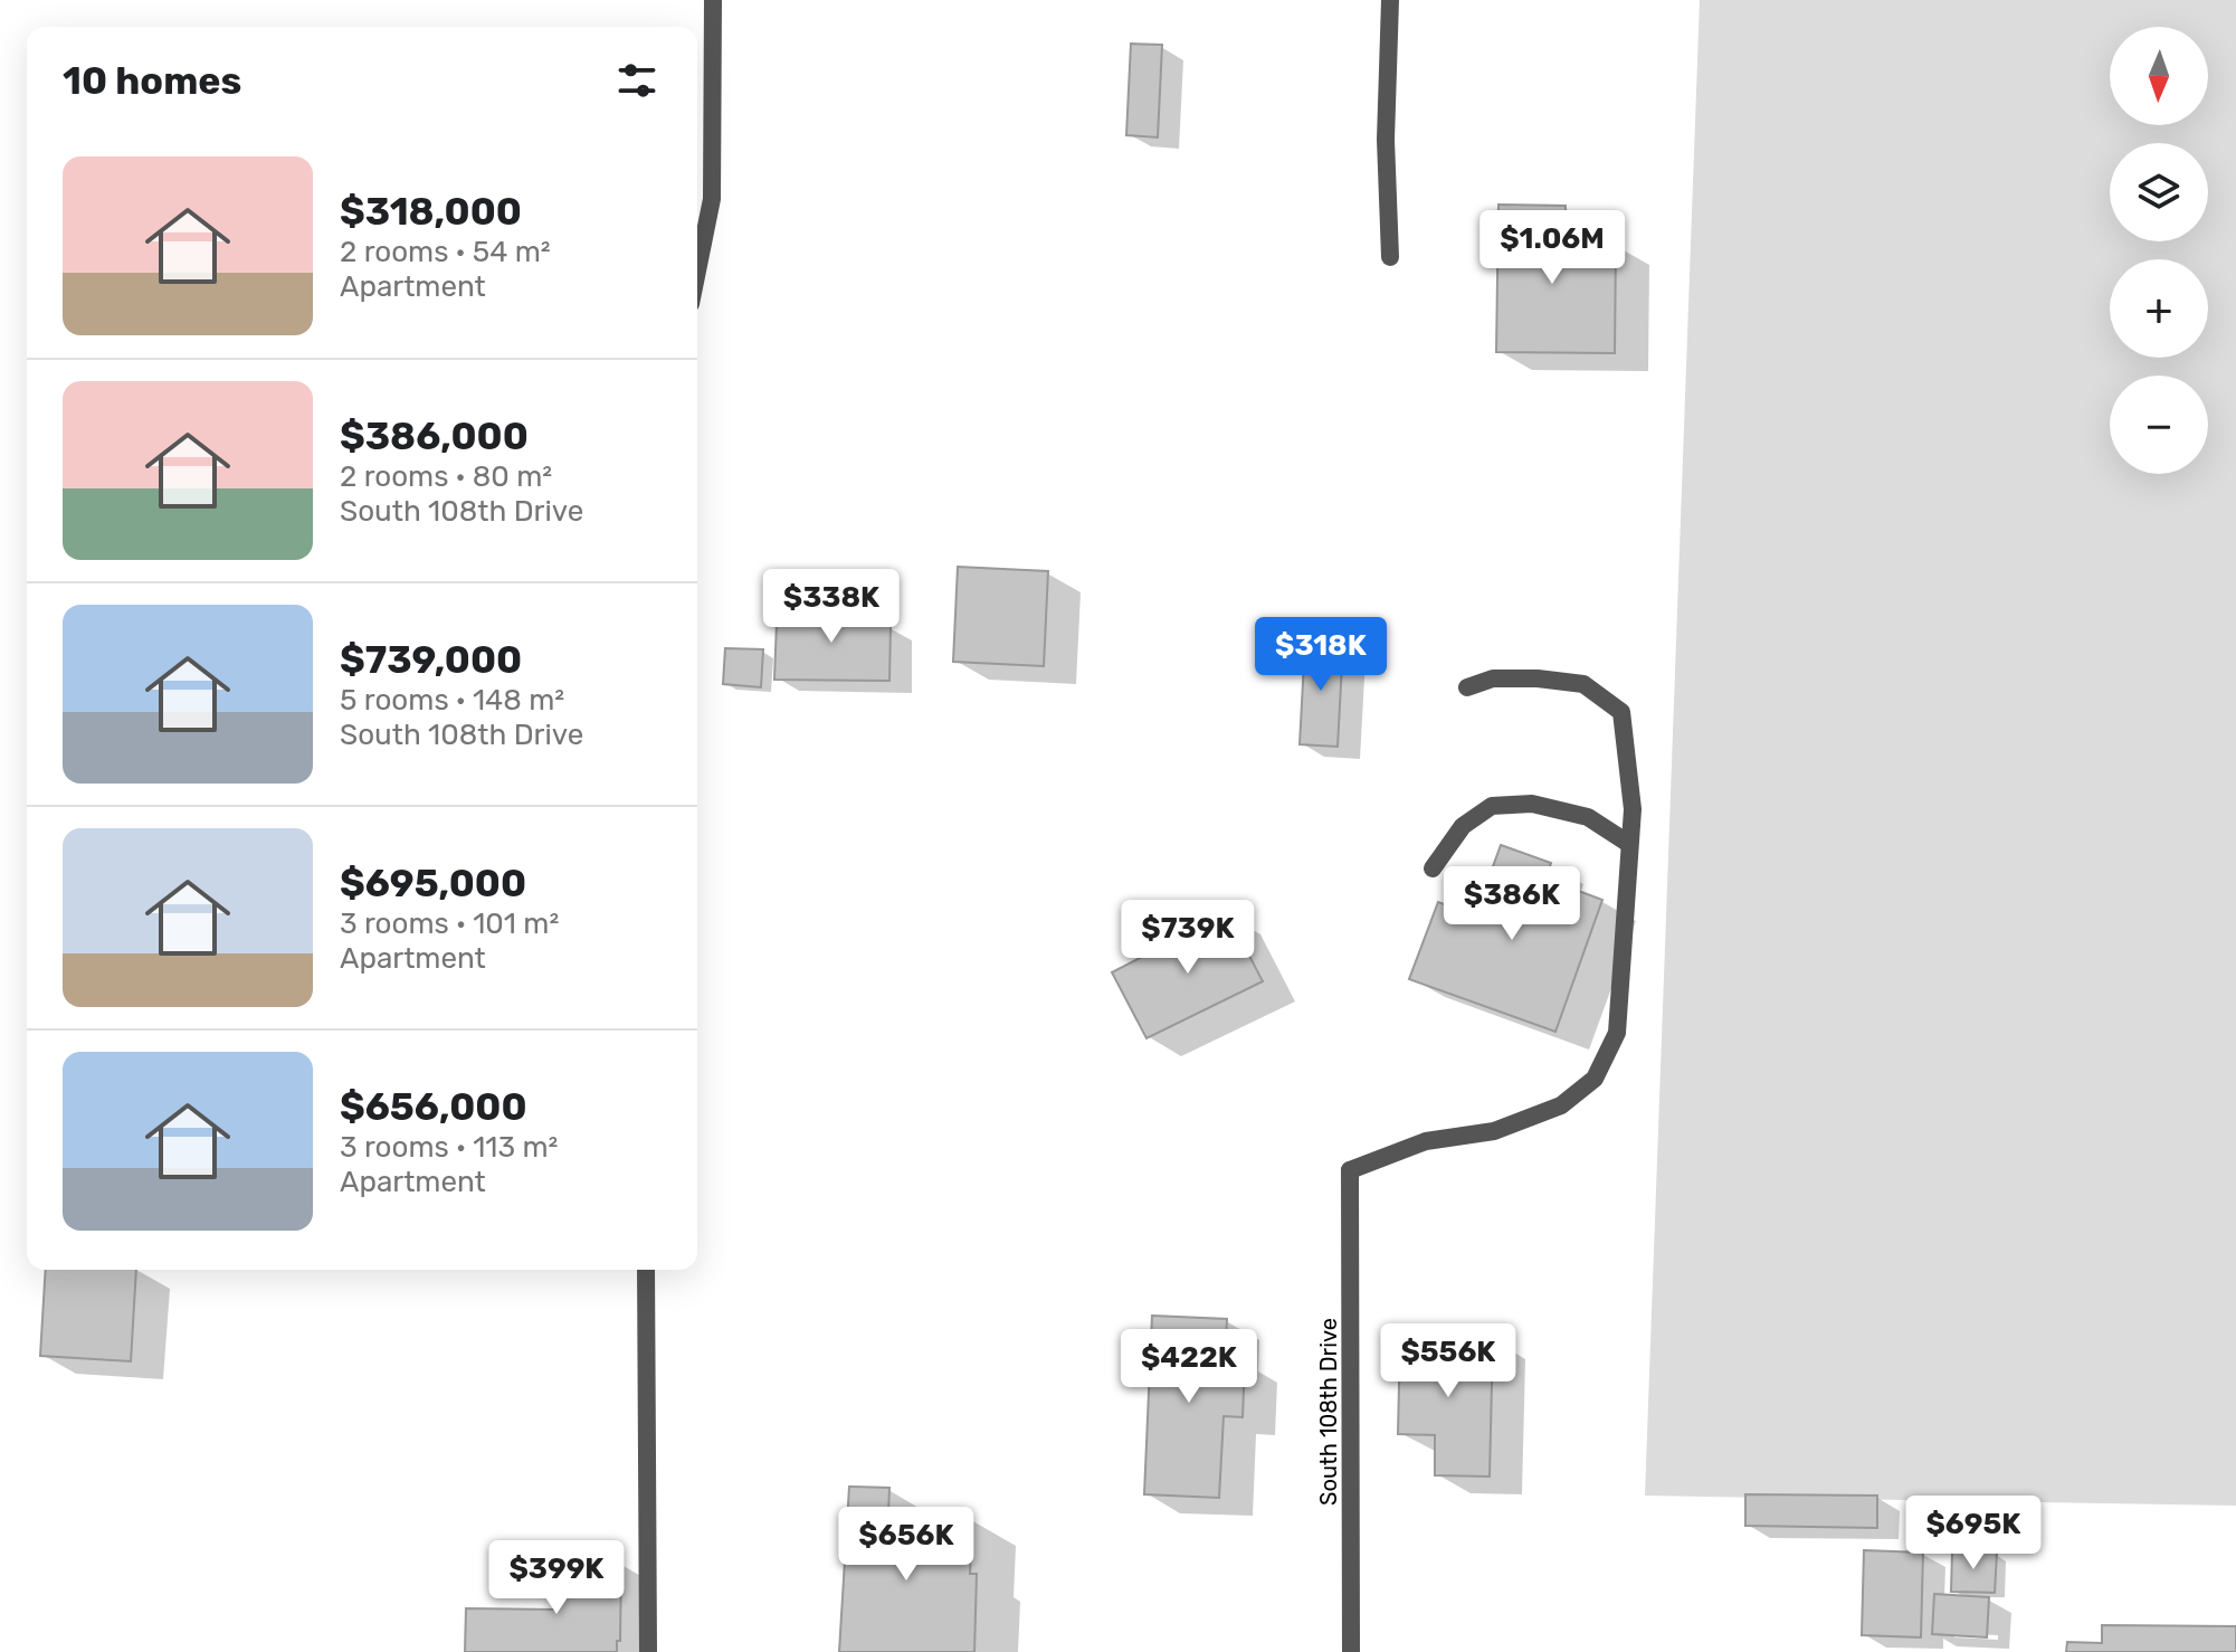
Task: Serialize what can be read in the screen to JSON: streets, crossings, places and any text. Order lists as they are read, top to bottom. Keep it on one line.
{"streets":{"street":["South 108th Drive"]},"north":"bottom","page":{"map_buttons":["+","−"],"heading":"10 homes","list":[{"name":"$318,000","note":"2 rooms · 54 m² · Apartment"},{"name":"$386,000","note":"2 rooms · 80 m² · South 108th Drive"},{"name":"$739,000","note":"5 rooms · 148 m² · South 108th Drive"},{"name":"$695,000","note":"3 rooms · 101 m² · Apartment"},{"name":"$656,000","note":"3 rooms · 113 m² · Apartment"}],"price":["$1.06M","$338K","$318K","$386K","$739K","$556K","$422K","$695K","$656K","$399K"]}}
